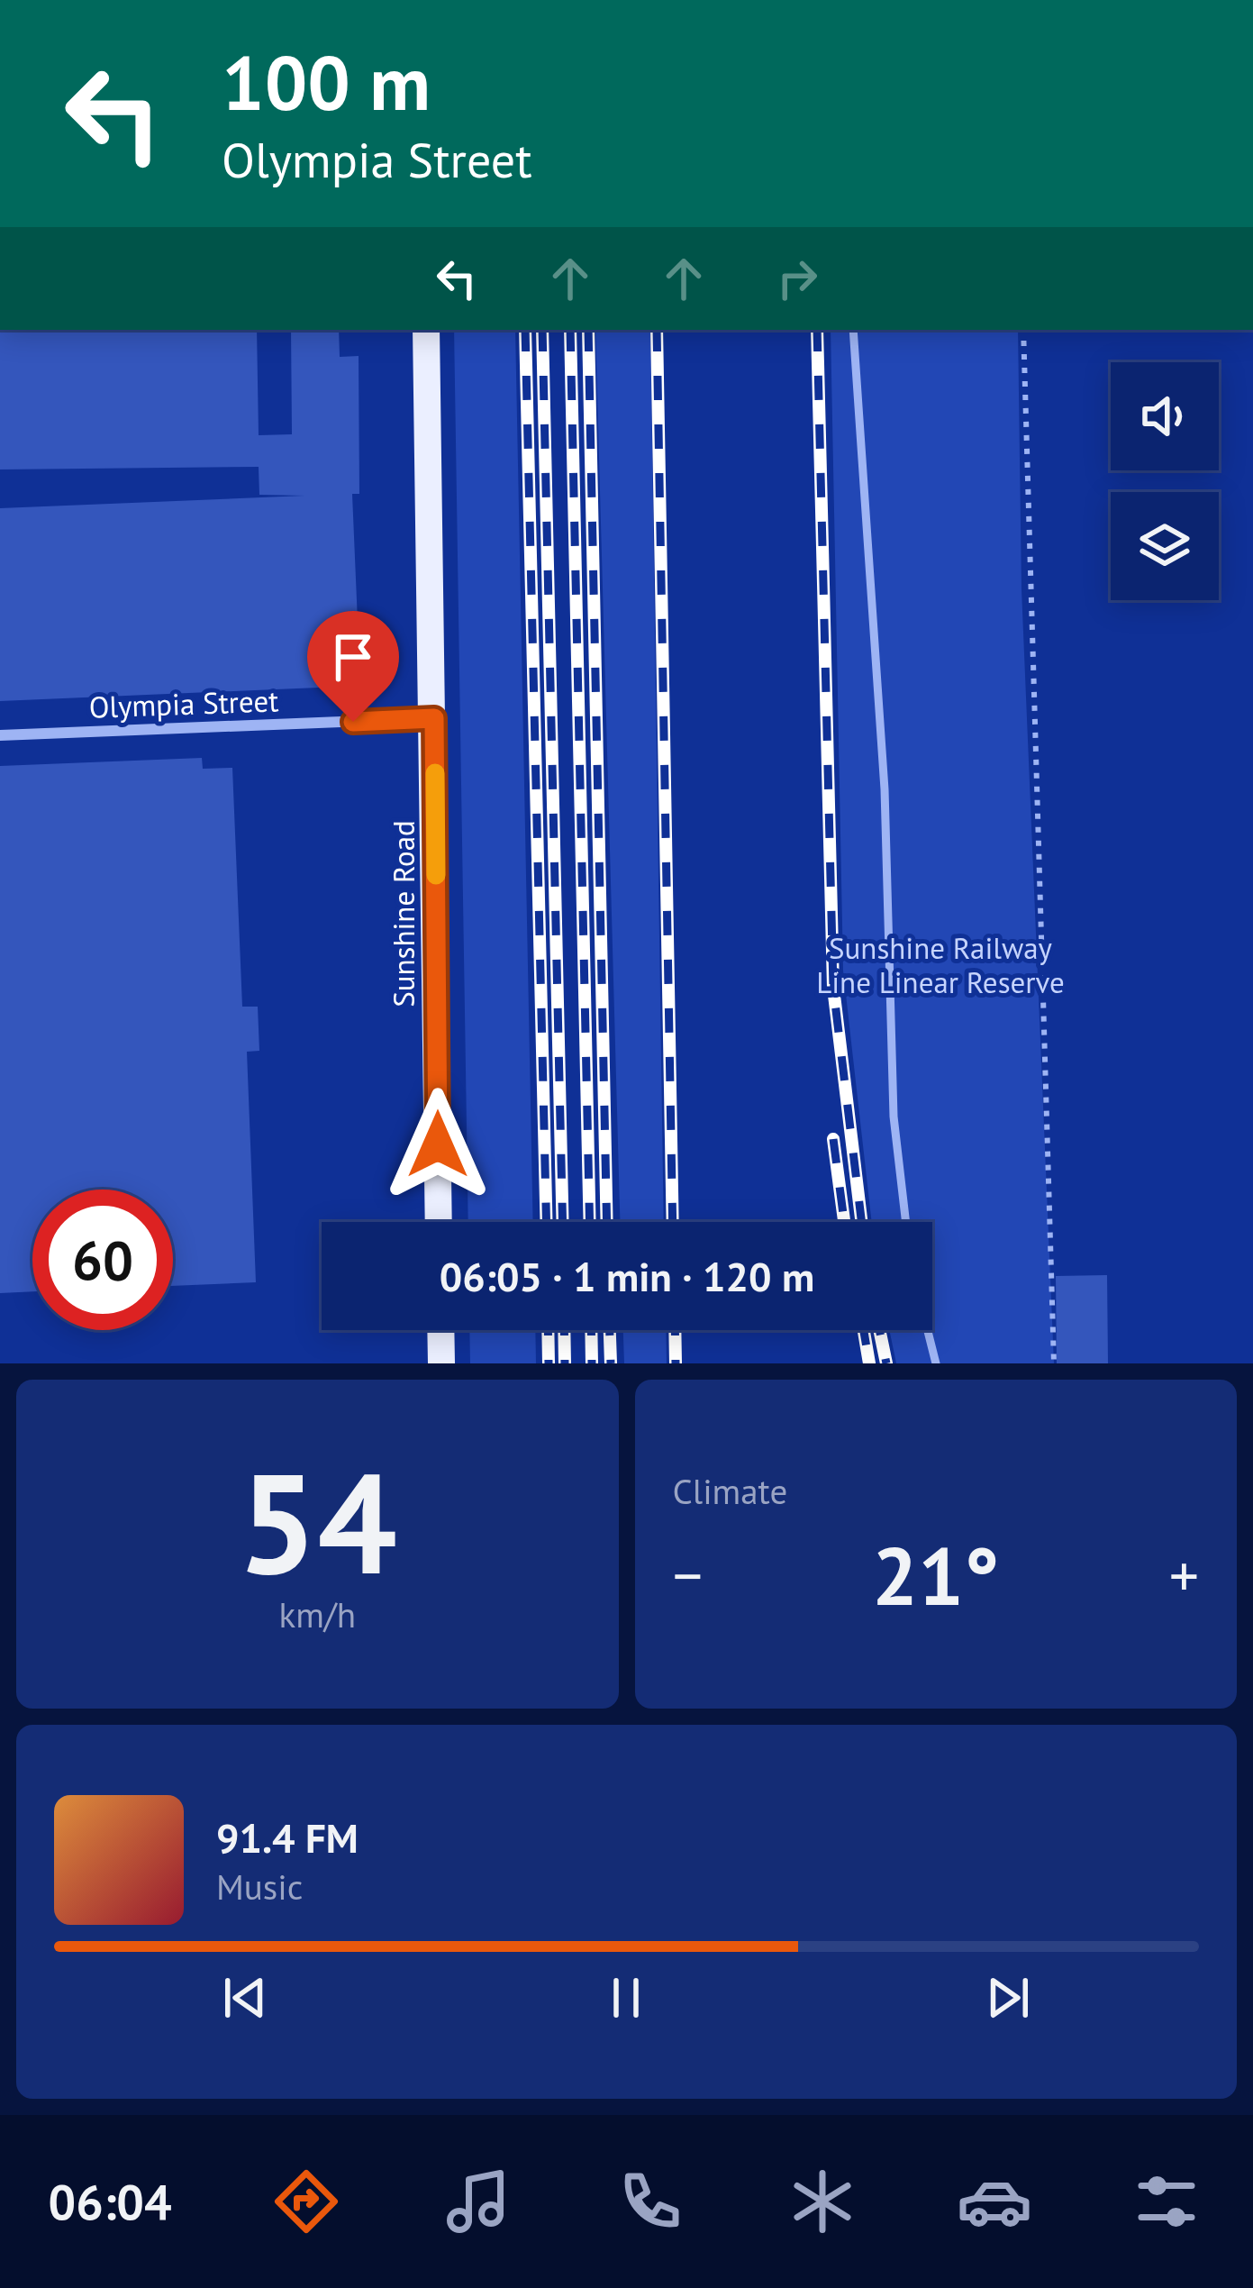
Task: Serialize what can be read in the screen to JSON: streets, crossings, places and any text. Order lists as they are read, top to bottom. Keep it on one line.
{"streets":{"main road":["Sunshine Road"],"street":["Olympia Street"]},"crossings":[["Olympia Street","Sunshine Road"]],"parks":["Sunshine Railway Line Linear Reserve"],"page":{"turn":["100 m","Olympia Street"],"limit":"60","trip":"06:05 · 1 min · 120 m","tile":[["54","km/h"],"Climate"],"heat":["−","21°","+"],"song":["91.4 FM","Music"],"tabs":"06:04"}}
